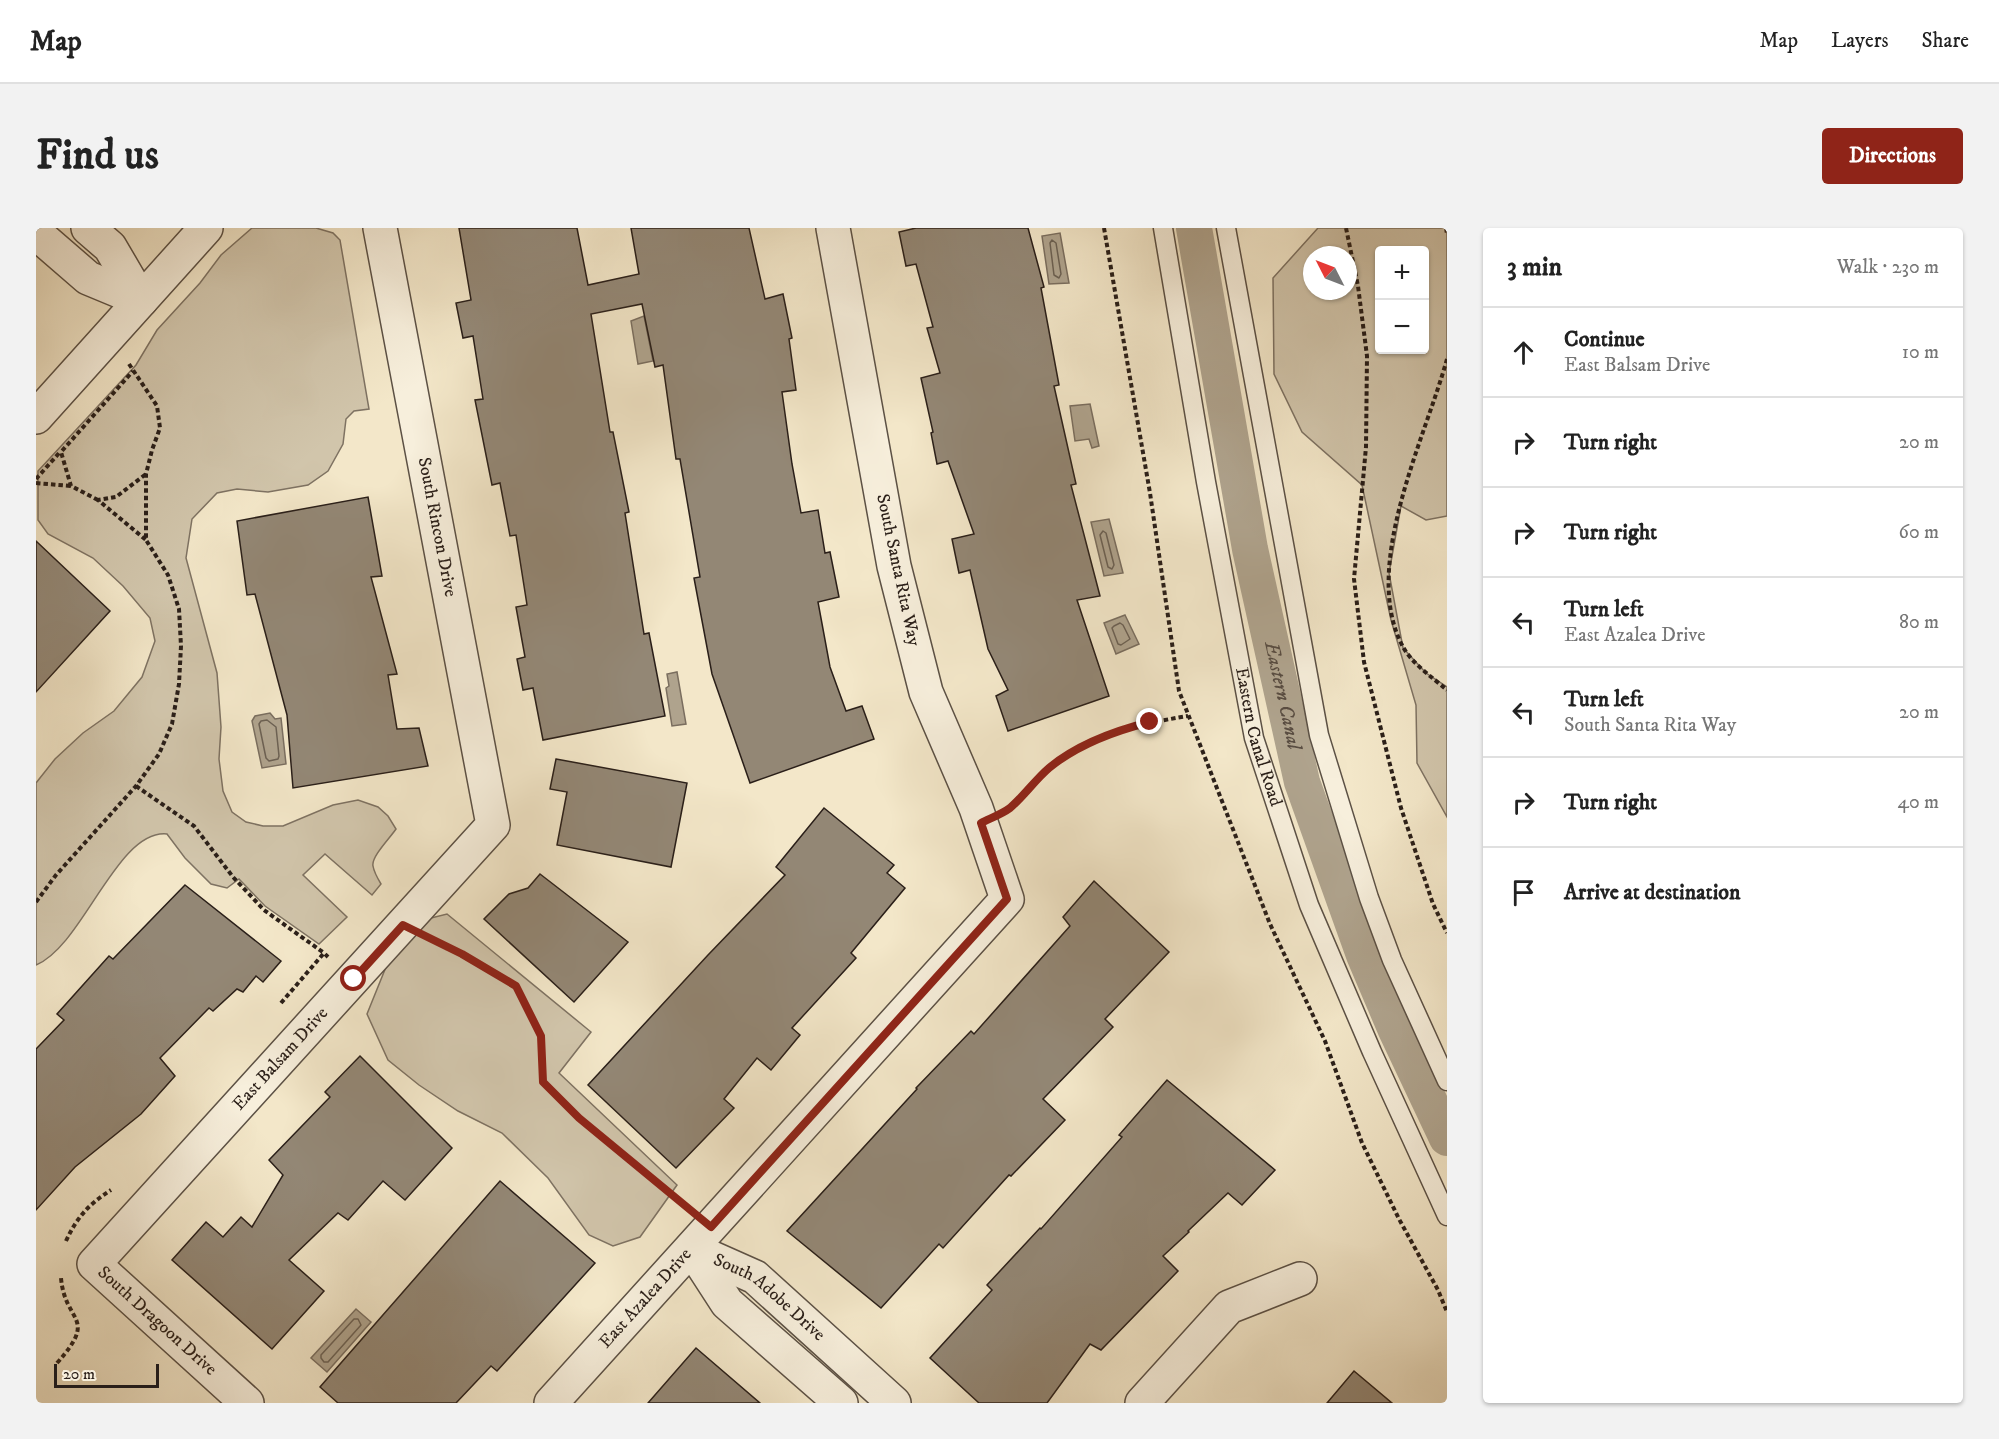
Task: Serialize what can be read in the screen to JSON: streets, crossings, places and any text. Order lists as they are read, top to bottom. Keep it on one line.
{"streets":{"street":["South Rincon Drive","South Santa Rita Way","East Balsam Drive","East Azalea Drive","South Adobe Drive","South Dragoon Drive"],"lane":["Eastern Canal Road"]},"crossings":[["South Rincon Drive","East Balsam Drive"],["South Santa Rita Way","East Azalea Drive"],["East Balsam Drive","South Dragoon Drive"],["East Azalea Drive","South Adobe Drive"]],"water":["Eastern Canal"],"scale_bar":"20 m","north":"top left","page":{"header":"Map","nav":["Map","Layers","Share"],"buttons":"Directions","title":"Find us","heading":["3 min","Walk · 230 m"],"map_buttons":["+","−"],"list":[["Continue","East Balsam Drive","10 m"],["Turn right","20 m"],["Turn right","60 m"],["Turn left","East Azalea Drive","80 m"],["Turn left","South Santa Rita Way","20 m"],["Turn right","40 m"],"Arrive at destination"],"scale":"20 m"}}
